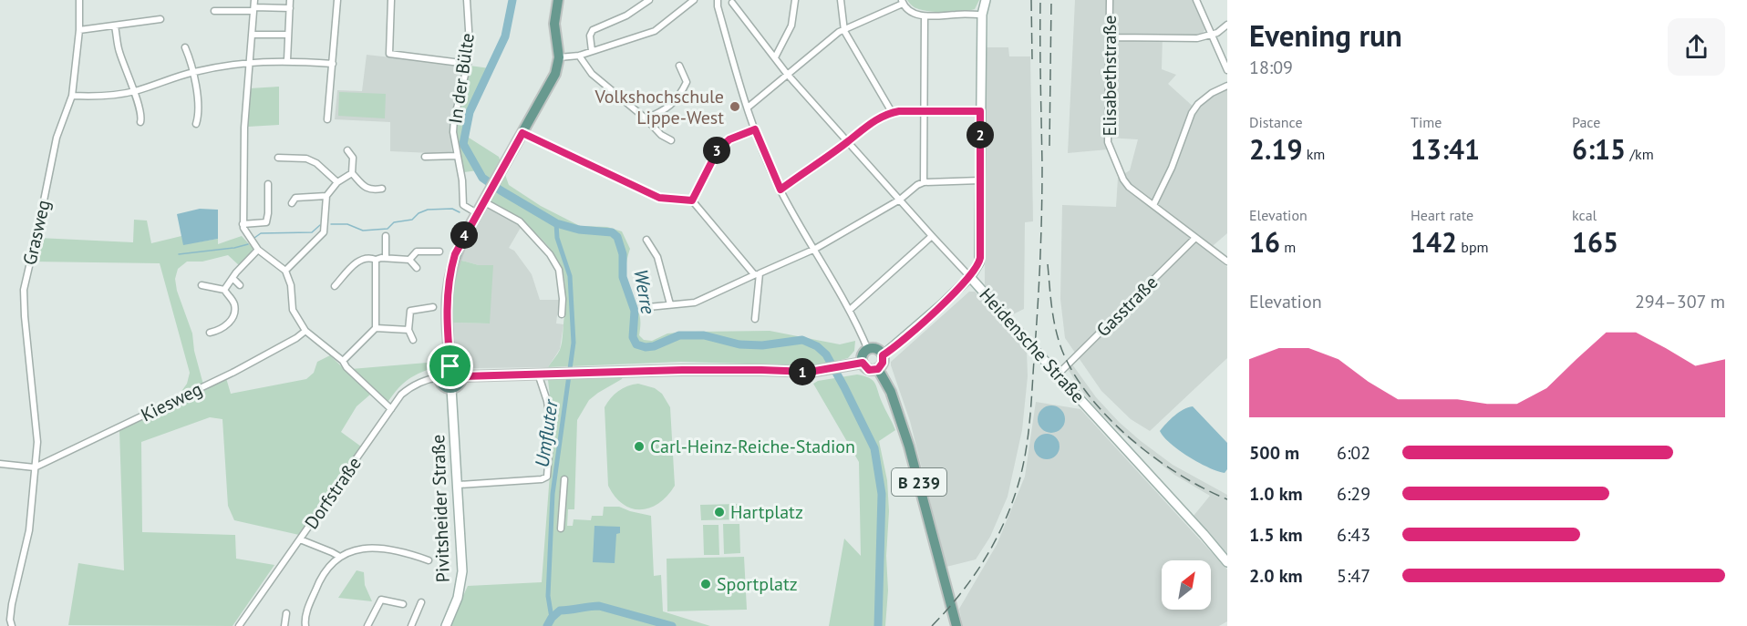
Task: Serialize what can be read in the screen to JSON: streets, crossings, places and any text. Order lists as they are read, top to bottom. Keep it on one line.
{"streets":{"main road":["Heidensche Straße","B 239","Pivitsheider Straße"],"street":["Elisabethstraße","In der Bülte","Grasweg","Gasstraße","Kiesweg","Dorfstraße"]},"crossings":[["Elisabethstraße","Gasstraße"],["Grasweg","Kiesweg"],["Gasstraße","Heidensche Straße"],["Dorfstraße","Pivitsheider Straße"]],"water":["Werre","Umfluter"],"places":["Volkshochschule Lippe-West","Carl-Heinz-Reiche-Stadion","Hartplatz","Sportplatz"],"north":"top right","page":{"heading":["Evening run","18:09"],"stats":[["Distance","2.19 km"],["Time","13:41"],["Pace","6:15 /km"],["Elevation","16 m"],["Heart rate","142 bpm"],["kcal","165"]],"pins":["2","3","4","1"],"chart":["Elevation","294–307 m"],"list":[{"name":"500 m","note":"6:02"},{"name":"1.0 km","note":"6:29"},{"name":"1.5 km","note":"6:43"},{"name":"2.0 km","note":"5:47"}]}}
